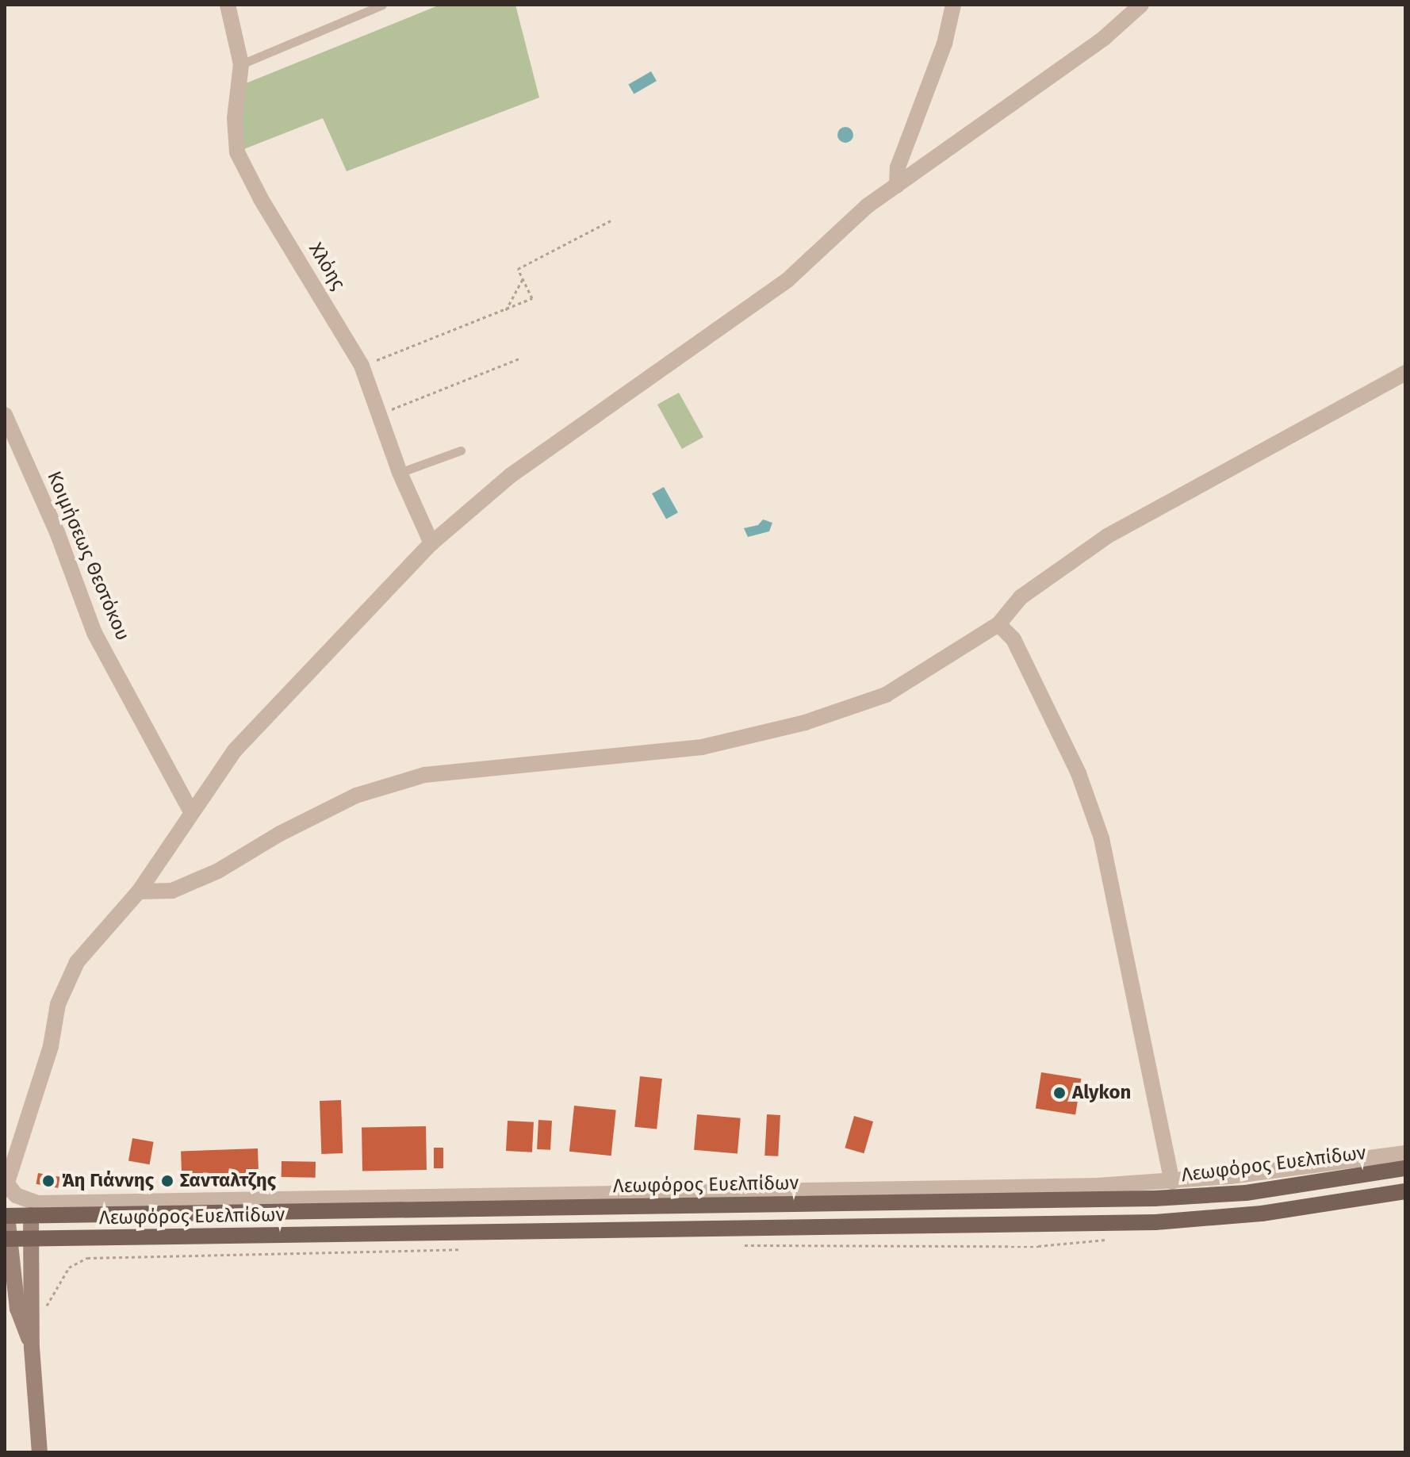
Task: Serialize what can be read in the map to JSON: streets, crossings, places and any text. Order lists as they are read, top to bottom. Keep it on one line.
{"streets":{"main road":["Λεωφόρος Ευελπίδων"],"street":["Χλόης","Κοιμήσεως Θεοτόκου"]},"places":["Alykon","Άη Γιάννης","Σανταλτζης"]}
